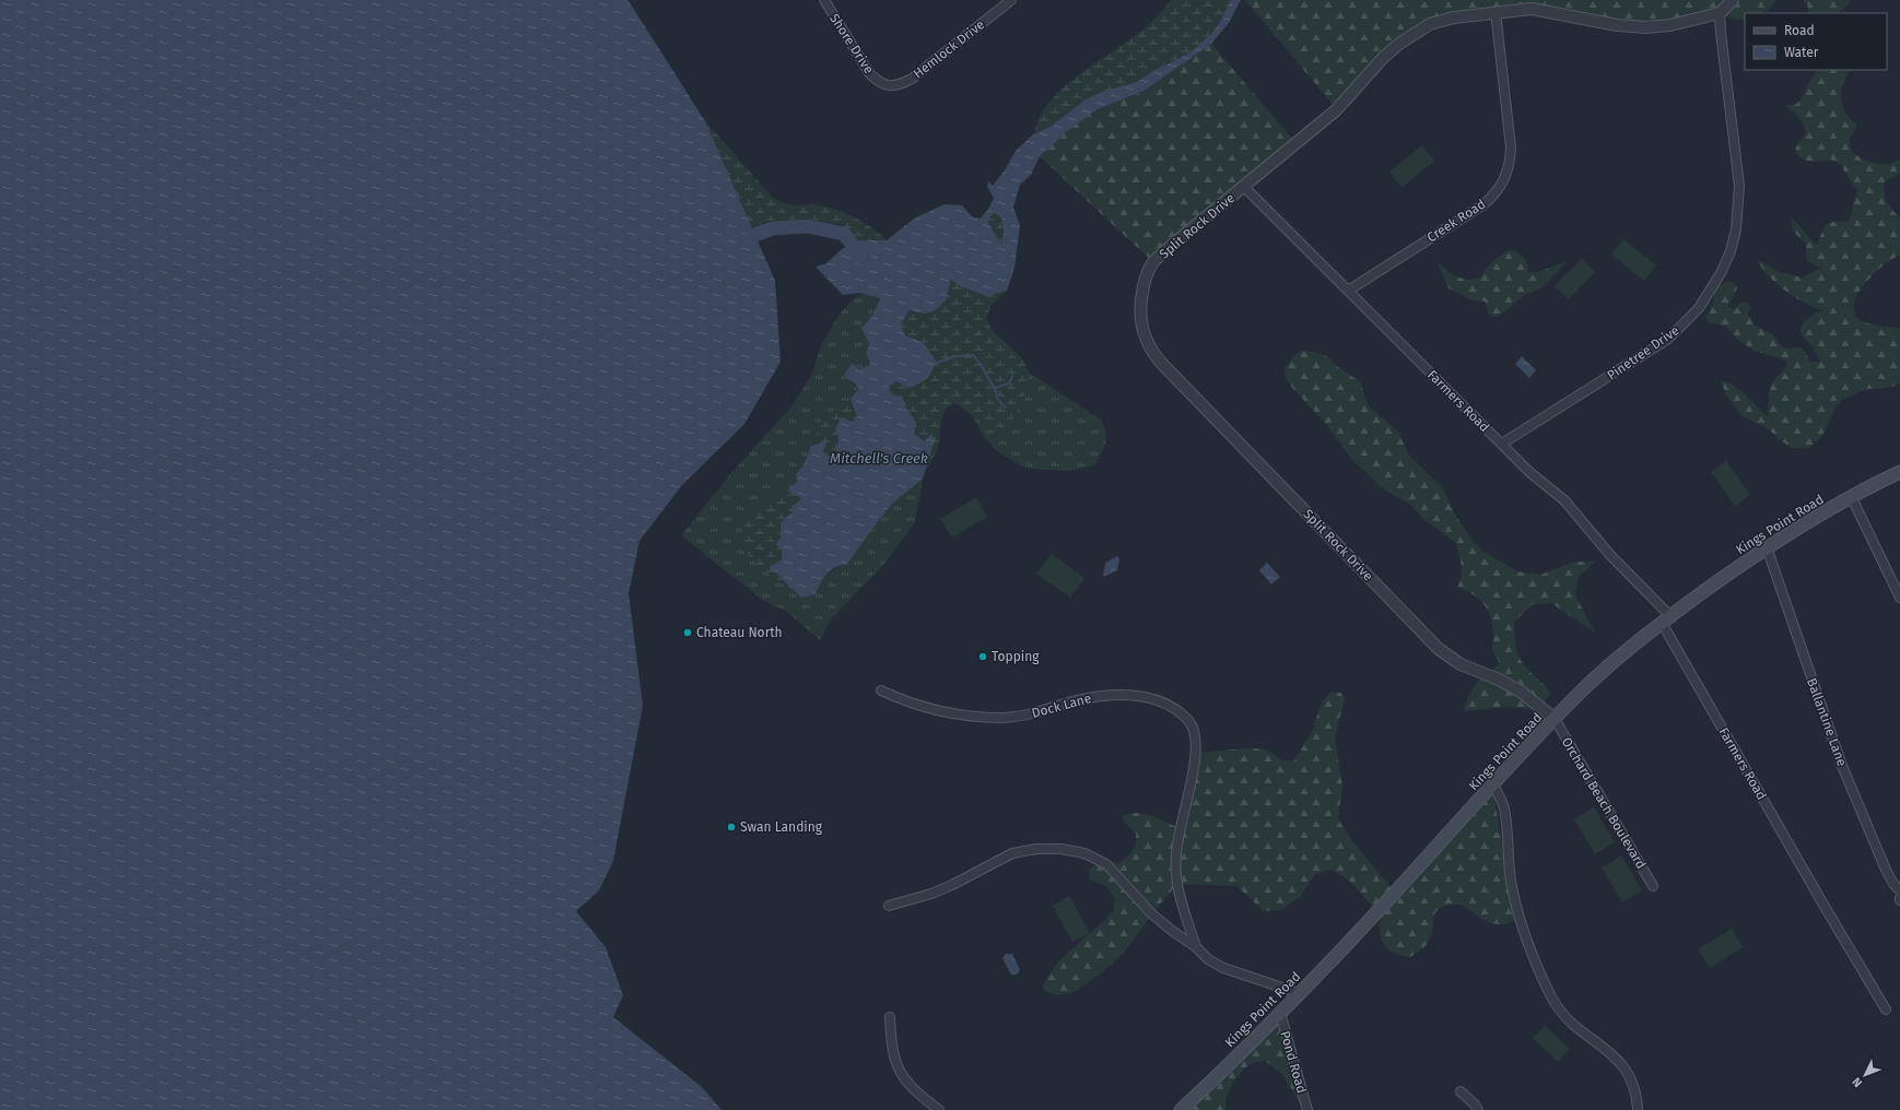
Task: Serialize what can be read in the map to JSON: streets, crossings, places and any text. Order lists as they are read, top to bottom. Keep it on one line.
{"streets":{"main road":["Kings Point Road"],"street":["Shore Drive","Hemlock Drive","Creek Road","Split Rock Drive","Pinetree Drive","Farmers Road","Dock Lane","Ballantine Lane","Orchard Beach Boulevard","Pond Road"]},"crossings":[["Shore Drive","Hemlock Drive"],["Creek Road","Split Rock Drive"],["Creek Road","Farmers Road"],["Split Rock Drive","Pinetree Drive"],["Split Rock Drive","Farmers Road"],["Split Rock Drive","Kings Point Road"],["Split Rock Drive","Orchard Beach Boulevard"],["Pinetree Drive","Farmers Road"],["Farmers Road","Kings Point Road"],["Kings Point Road","Ballantine Lane"],["Kings Point Road","Orchard Beach Boulevard"],["Kings Point Road","Pond Road"]],"water":["Mitchell's Creek"],"places":["Chateau North","Topping","Swan Landing"],"legend":["Road","Water"],"north":"bottom left"}
